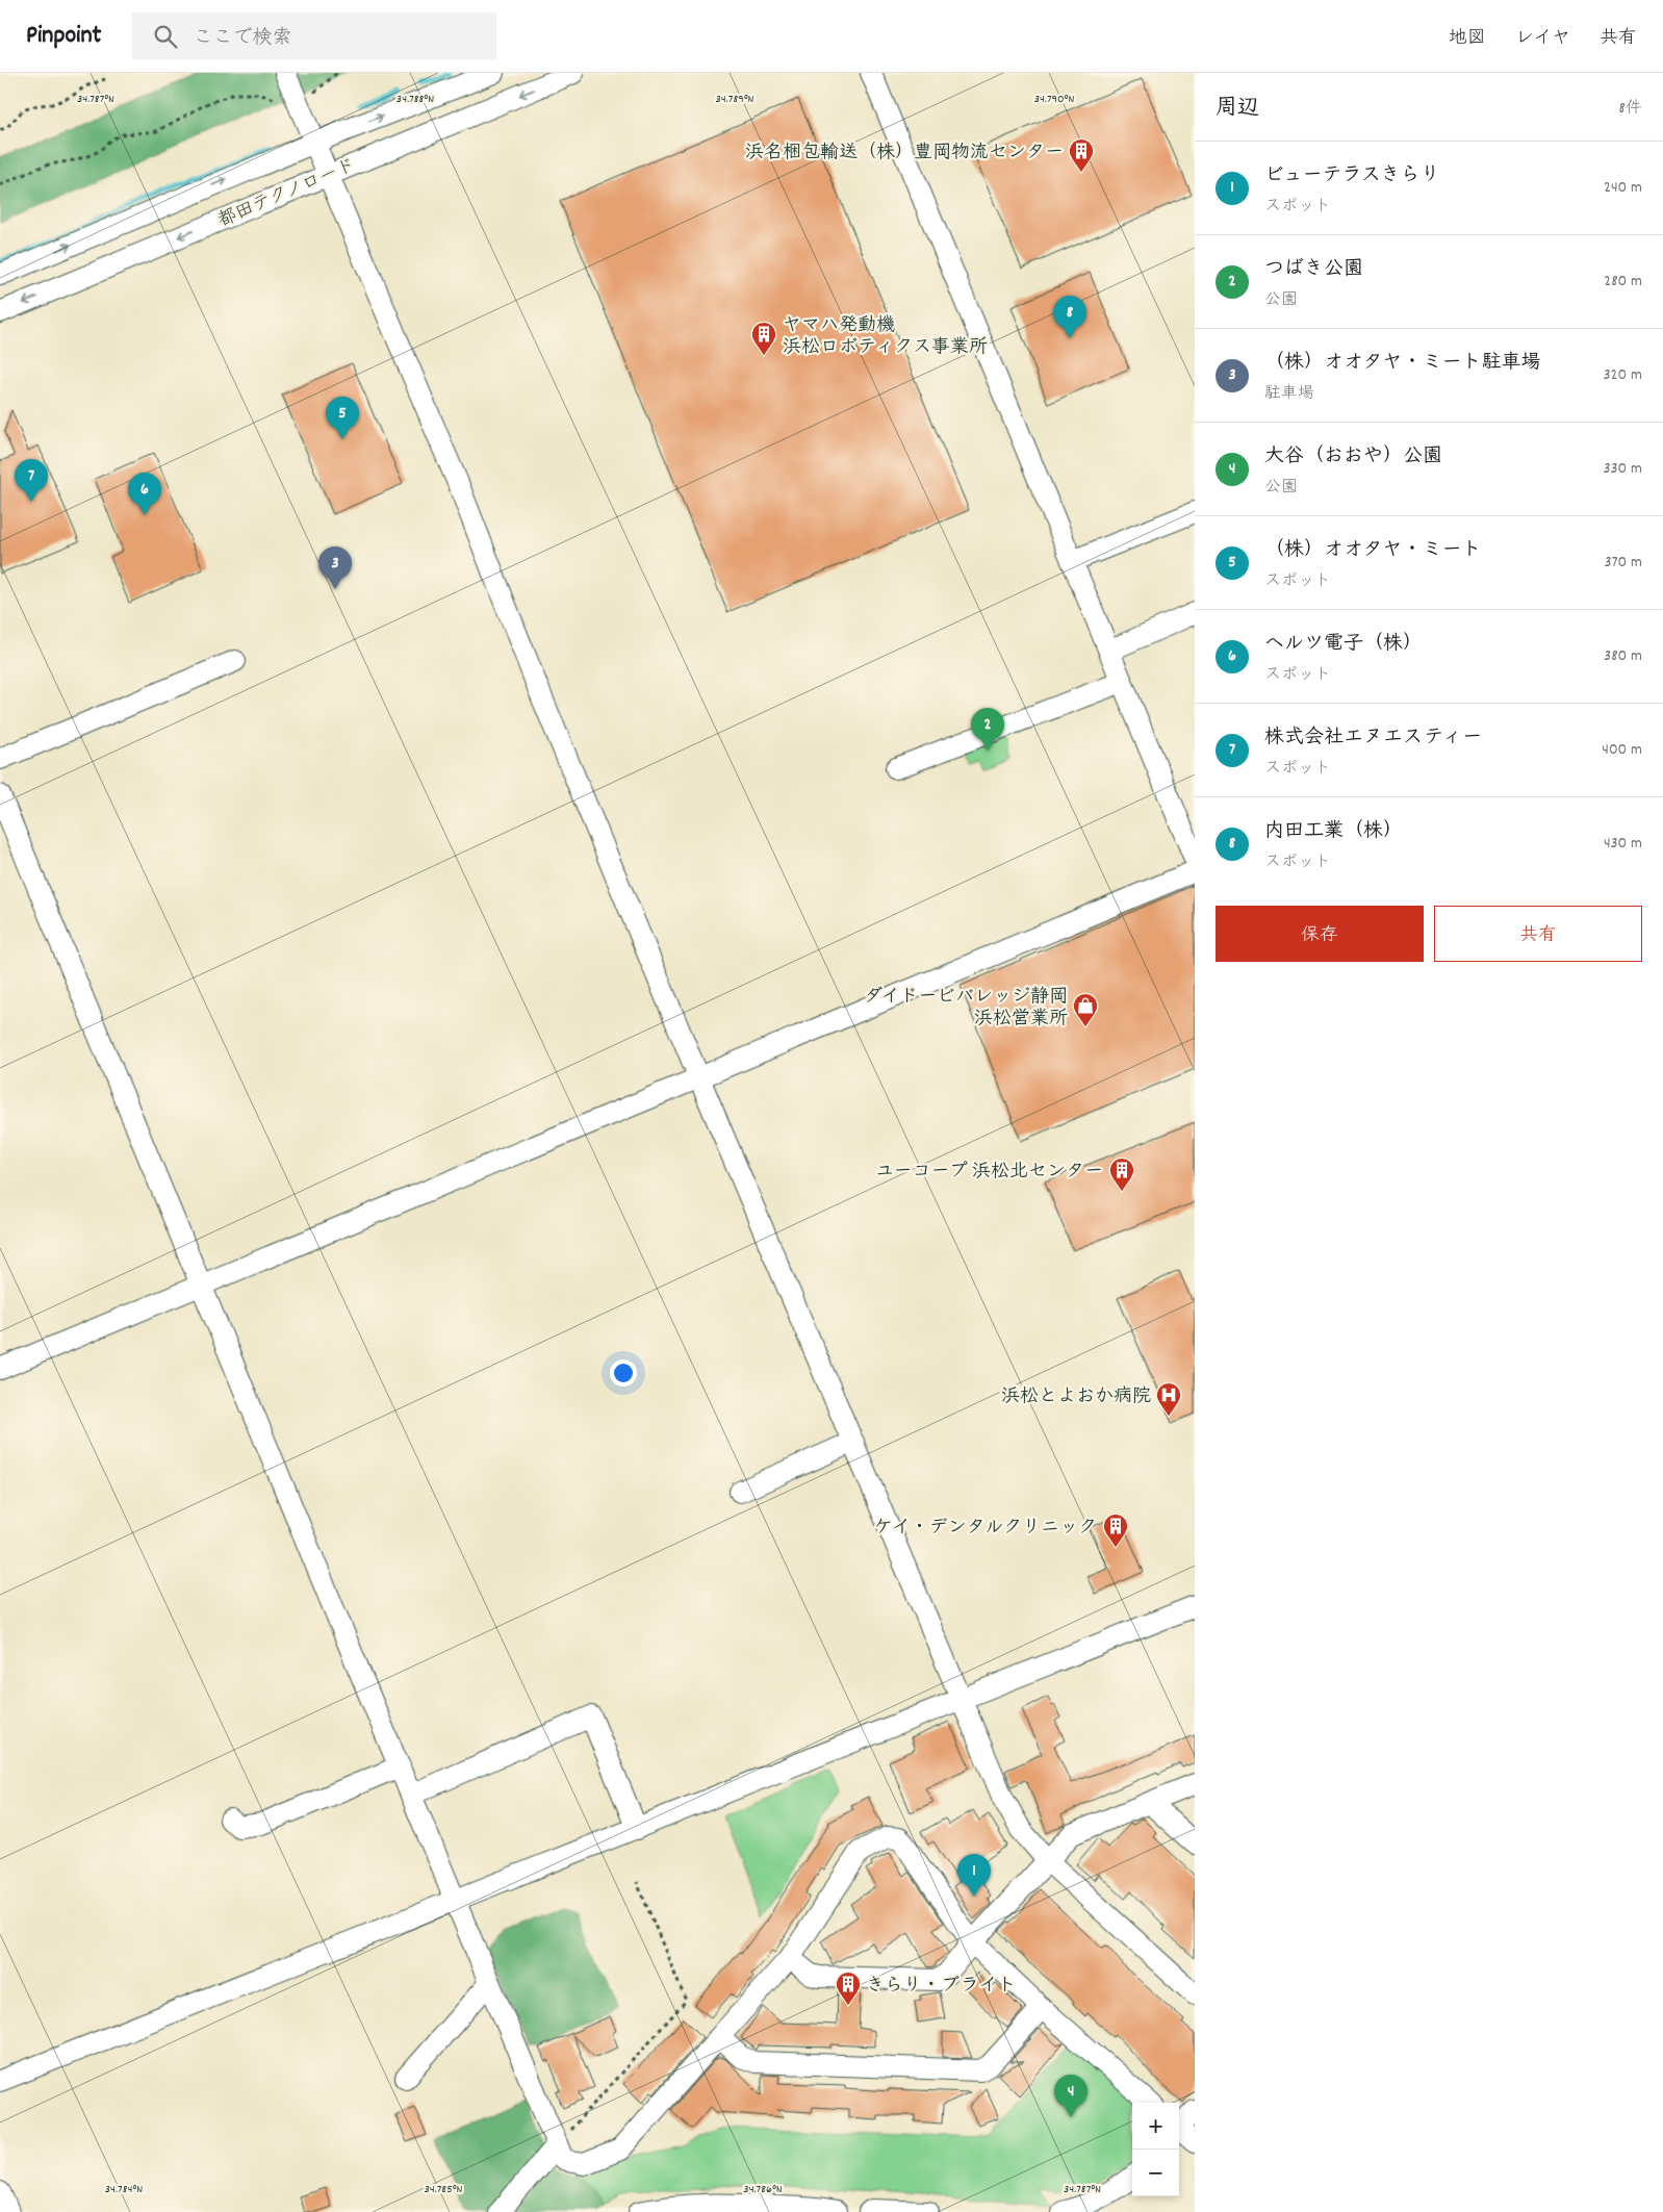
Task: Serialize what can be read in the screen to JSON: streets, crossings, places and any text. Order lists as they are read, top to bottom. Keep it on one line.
{"streets":{"street":["都田テクノロード"]},"places":{"building":["浜名梱包輸送（株）豊岡物流センター","ヤマハ発動機 浜松ロボティクス事業所","ユーコープ 浜松北センター","ケイ・デンタルクリニック","きらり・ブライト"],"shop":["ダイドービバレッジ静岡 浜松営業所"],"hospital":["浜松とよおか病院"]},"page":{"header":"Pinpoint","search":"ここで検索","nav":["地図","レイヤ","共有"],"heading":["周辺","8件"],"list":[{"mark":"1","name":"ビューテラスきらり","note":"スポット","value":"240 m"},{"mark":"2","name":"つばき公園","note":"公園","value":"280 m"},{"mark":"3","name":"（株）オオタヤ・ミート駐車場","note":"駐車場","value":"320 m"},{"mark":"4","name":"大谷（おおや）公園","note":"公園","value":"330 m"},{"mark":"5","name":"（株）オオタヤ・ミート","note":"スポット","value":"370 m"},{"mark":"6","name":"ヘルツ電子（株）","note":"スポット","value":"380 m"},{"mark":"7","name":"株式会社エヌエスティー","note":"スポット","value":"400 m"},{"mark":"8","name":"内田工業（株）","note":"スポット","value":"430 m"}],"pins":["8","5","7","6","3","2","1","4"],"buttons":["保存","共有"],"map_buttons":["+","−"]},"coordinates":["34.787°N","34.788°N","34.789°N","34.790°N","34.784°N","34.785°N","34.786°N"]}
